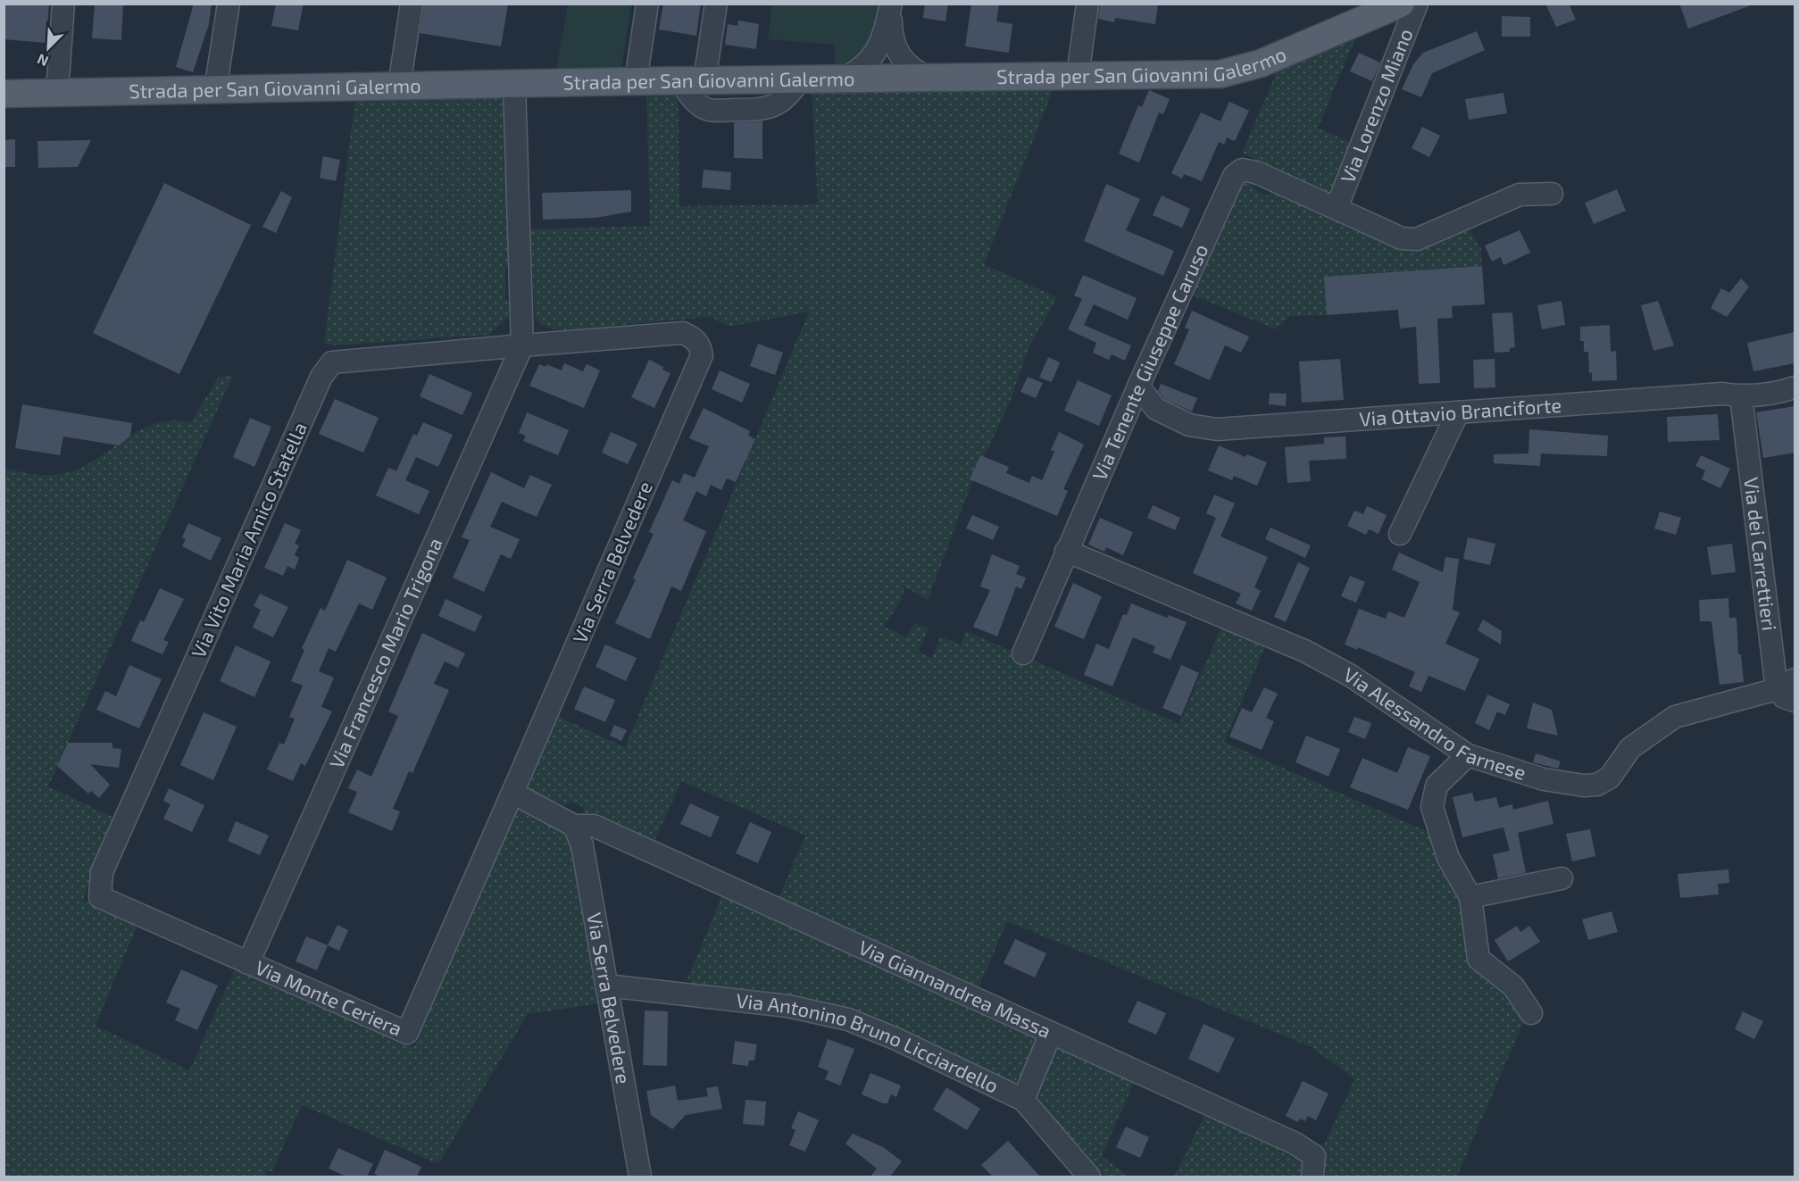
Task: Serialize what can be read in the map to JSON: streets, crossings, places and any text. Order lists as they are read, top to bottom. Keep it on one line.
{"streets":{"main road":["Strada per San Giovanni Galermo"],"street":["Via Lorenzo Miano","Via Tenente Giuseppe Caruso","Via Ottavio Branciforte","Via Vito Maria Amico Statella","Via dei Carrettieri","Via Serra Belvedere","Via Francesco Mario Trigona","Via Alessandro Farnese","Via Giannandrea Massa","Via Monte Ceriera","Via Antonino Bruno Licciardello"]},"crossings":[["Via Lorenzo Miano","Via Tenente Giuseppe Caruso"],["Via Tenente Giuseppe Caruso","Via Ottavio Branciforte"],["Via Tenente Giuseppe Caruso","Via Alessandro Farnese"],["Via Ottavio Branciforte","Via dei Carrettieri"],["Via Vito Maria Amico Statella","Via Serra Belvedere"],["Via Vito Maria Amico Statella","Via Francesco Mario Trigona"],["Via Vito Maria Amico Statella","Via Monte Ceriera"],["Via dei Carrettieri","Via Alessandro Farnese"],["Via Serra Belvedere","Via Francesco Mario Trigona"],["Via Serra Belvedere","Via Giannandrea Massa"],["Via Serra Belvedere","Via Monte Ceriera"],["Via Serra Belvedere","Via Antonino Bruno Licciardello"],["Via Francesco Mario Trigona","Via Monte Ceriera"]],"north":"bottom left"}
